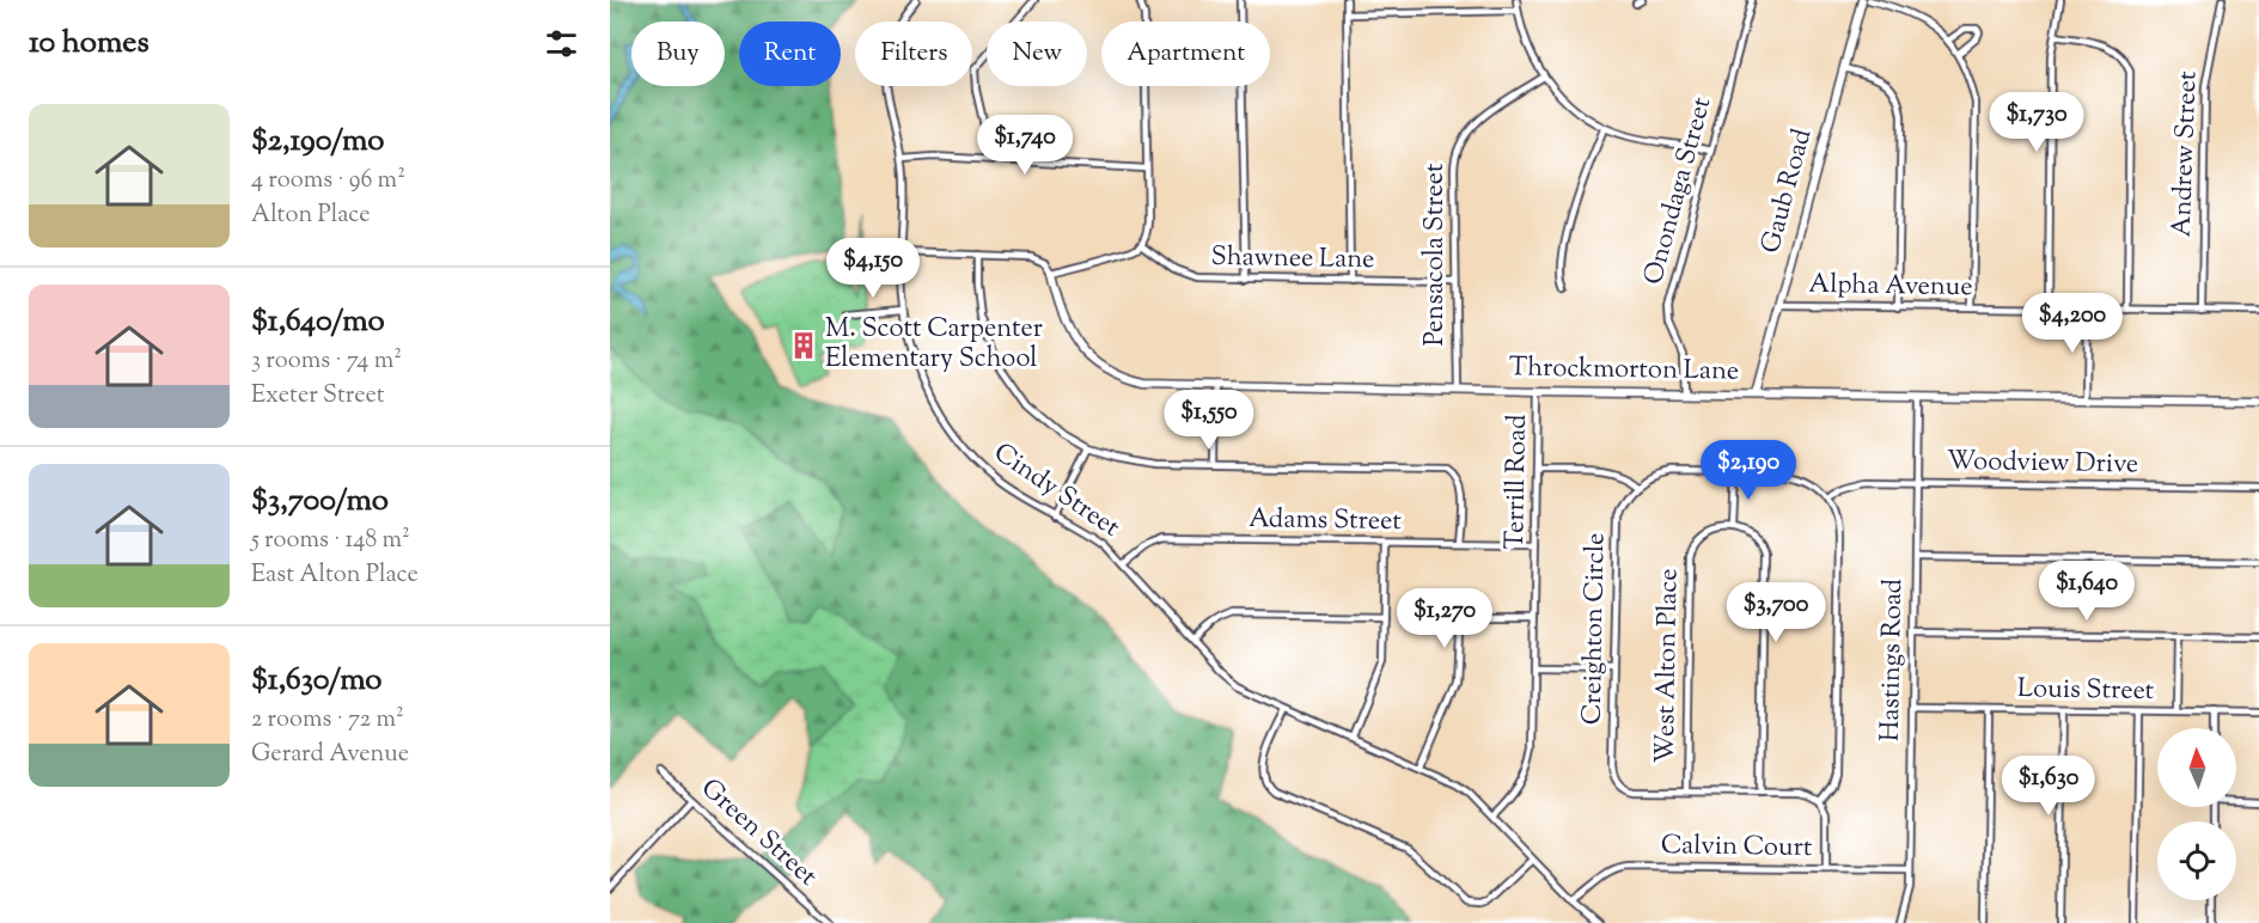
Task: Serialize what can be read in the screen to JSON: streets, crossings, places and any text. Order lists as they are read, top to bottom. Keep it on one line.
{"streets":{"street":["Andrew Street","Onondaga Street","Gaub Road","Pensacola Street","Shawnee Lane","Alpha Avenue","Throckmorton Lane","Woodview Drive","Terrill Road","Cindy Street","Adams Street","Creighton Circle","Hastings Road","West Alton Place","Louis Street","Green Street","Calvin Court"]},"crossings":[["Andrew Street","Alpha Avenue"],["Onondaga Street","Throckmorton Lane"],["Gaub Road","Alpha Avenue"],["Gaub Road","Throckmorton Lane"],["Pensacola Street","Shawnee Lane"],["Pensacola Street","Throckmorton Lane"],["Throckmorton Lane","Terrill Road"],["Throckmorton Lane","Hastings Road"],["Woodview Drive","Hastings Road"],["Terrill Road","Cindy Street"],["Terrill Road","Adams Street"],["Cindy Street","Adams Street"],["Cindy Street","Calvin Court"],["Creighton Circle","West Alton Place"],["Hastings Road","Louis Street"],["Hastings Road","Calvin Court"]],"places":{"building":["M. Scott Carpenter Elementary School"]},"north":"top","page":{"heading":"10 homes","chip":["Buy","Rent","Filters","New","Apartment"],"list":[{"name":"$2,190/mo","note":"4 rooms · 96 m² · Alton Place"},{"name":"$1,640/mo","note":"3 rooms · 74 m² · Exeter Street"},{"name":"$3,700/mo","note":"5 rooms · 148 m² · East Alton Place"},{"name":"$1,630/mo","note":"2 rooms · 72 m² · Gerard Avenue"}],"price":["$1,730","$1,740","$4,150","$4,200","$1,550","$2,190","$1,640","$3,700","$1,270","$1,630"]}}
